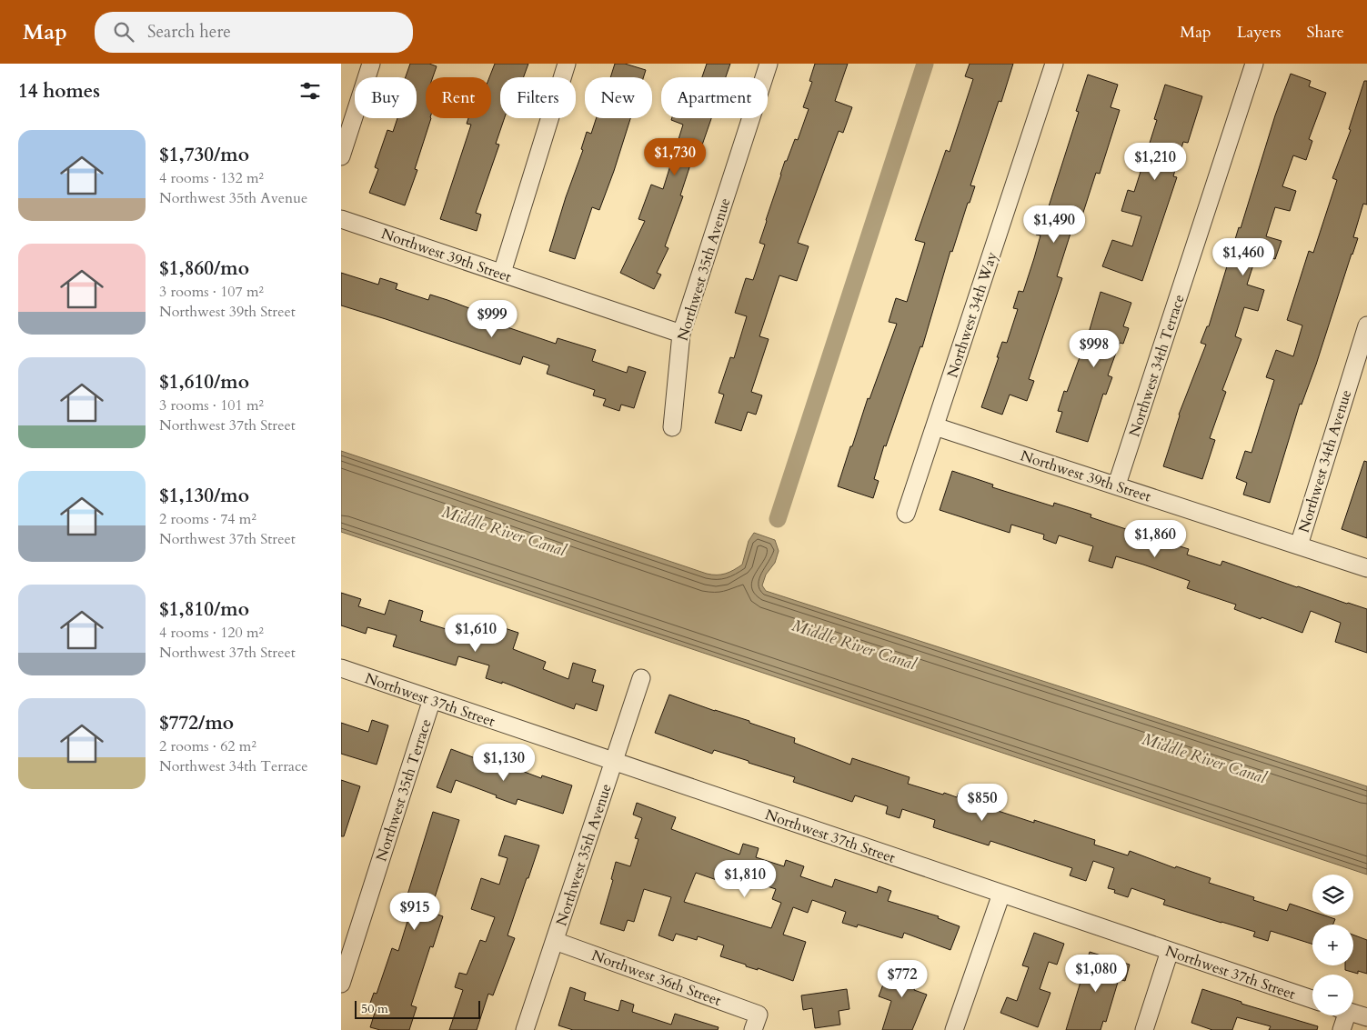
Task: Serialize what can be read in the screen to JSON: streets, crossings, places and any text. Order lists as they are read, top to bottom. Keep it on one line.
{"streets":{"street":["Northwest 39th Street","Northwest 35th Avenue","Northwest 34th Way","Northwest 34th Terrace","Northwest 34th Avenue","Northwest 37th Street","Northwest 35th Terrace","Northwest 36th Street"]},"crossings":[["Northwest 39th Street","Northwest 35th Avenue"],["Northwest 39th Street","Northwest 34th Way"],["Northwest 39th Street","Northwest 34th Terrace"],["Northwest 39th Street","Northwest 34th Avenue"],["Northwest 35th Avenue","Northwest 37th Street"],["Northwest 35th Avenue","Northwest 36th Street"],["Northwest 37th Street","Northwest 35th Terrace"]],"water":["Middle River Canal"],"scale_bar":"50 m","page":{"header":"Map","search":"Search here","nav":["Map","Layers","Share"],"heading":"14 homes","chip":["Buy","Rent","Filters","New","Apartment"],"list":[{"name":"$1,730/mo","note":"4 rooms · 132 m² · Northwest 35th Avenue"},{"name":"$1,860/mo","note":"3 rooms · 107 m² · Northwest 39th Street"},{"name":"$1,610/mo","note":"3 rooms · 101 m² · Northwest 37th Street"},{"name":"$1,130/mo","note":"2 rooms · 74 m² · Northwest 37th Street"},{"name":"$1,810/mo","note":"4 rooms · 120 m² · Northwest 37th Street"},{"name":"$772/mo","note":"2 rooms · 62 m² · Northwest 34th Terrace"}],"price":["$1,730","$1,210","$1,490","$1,460","$999","$998","$1,860","$1,610","$1,130","$850","$1,810","$915","$1,080","$772"],"map_buttons":["+","−"],"scale":"50 m"}}
